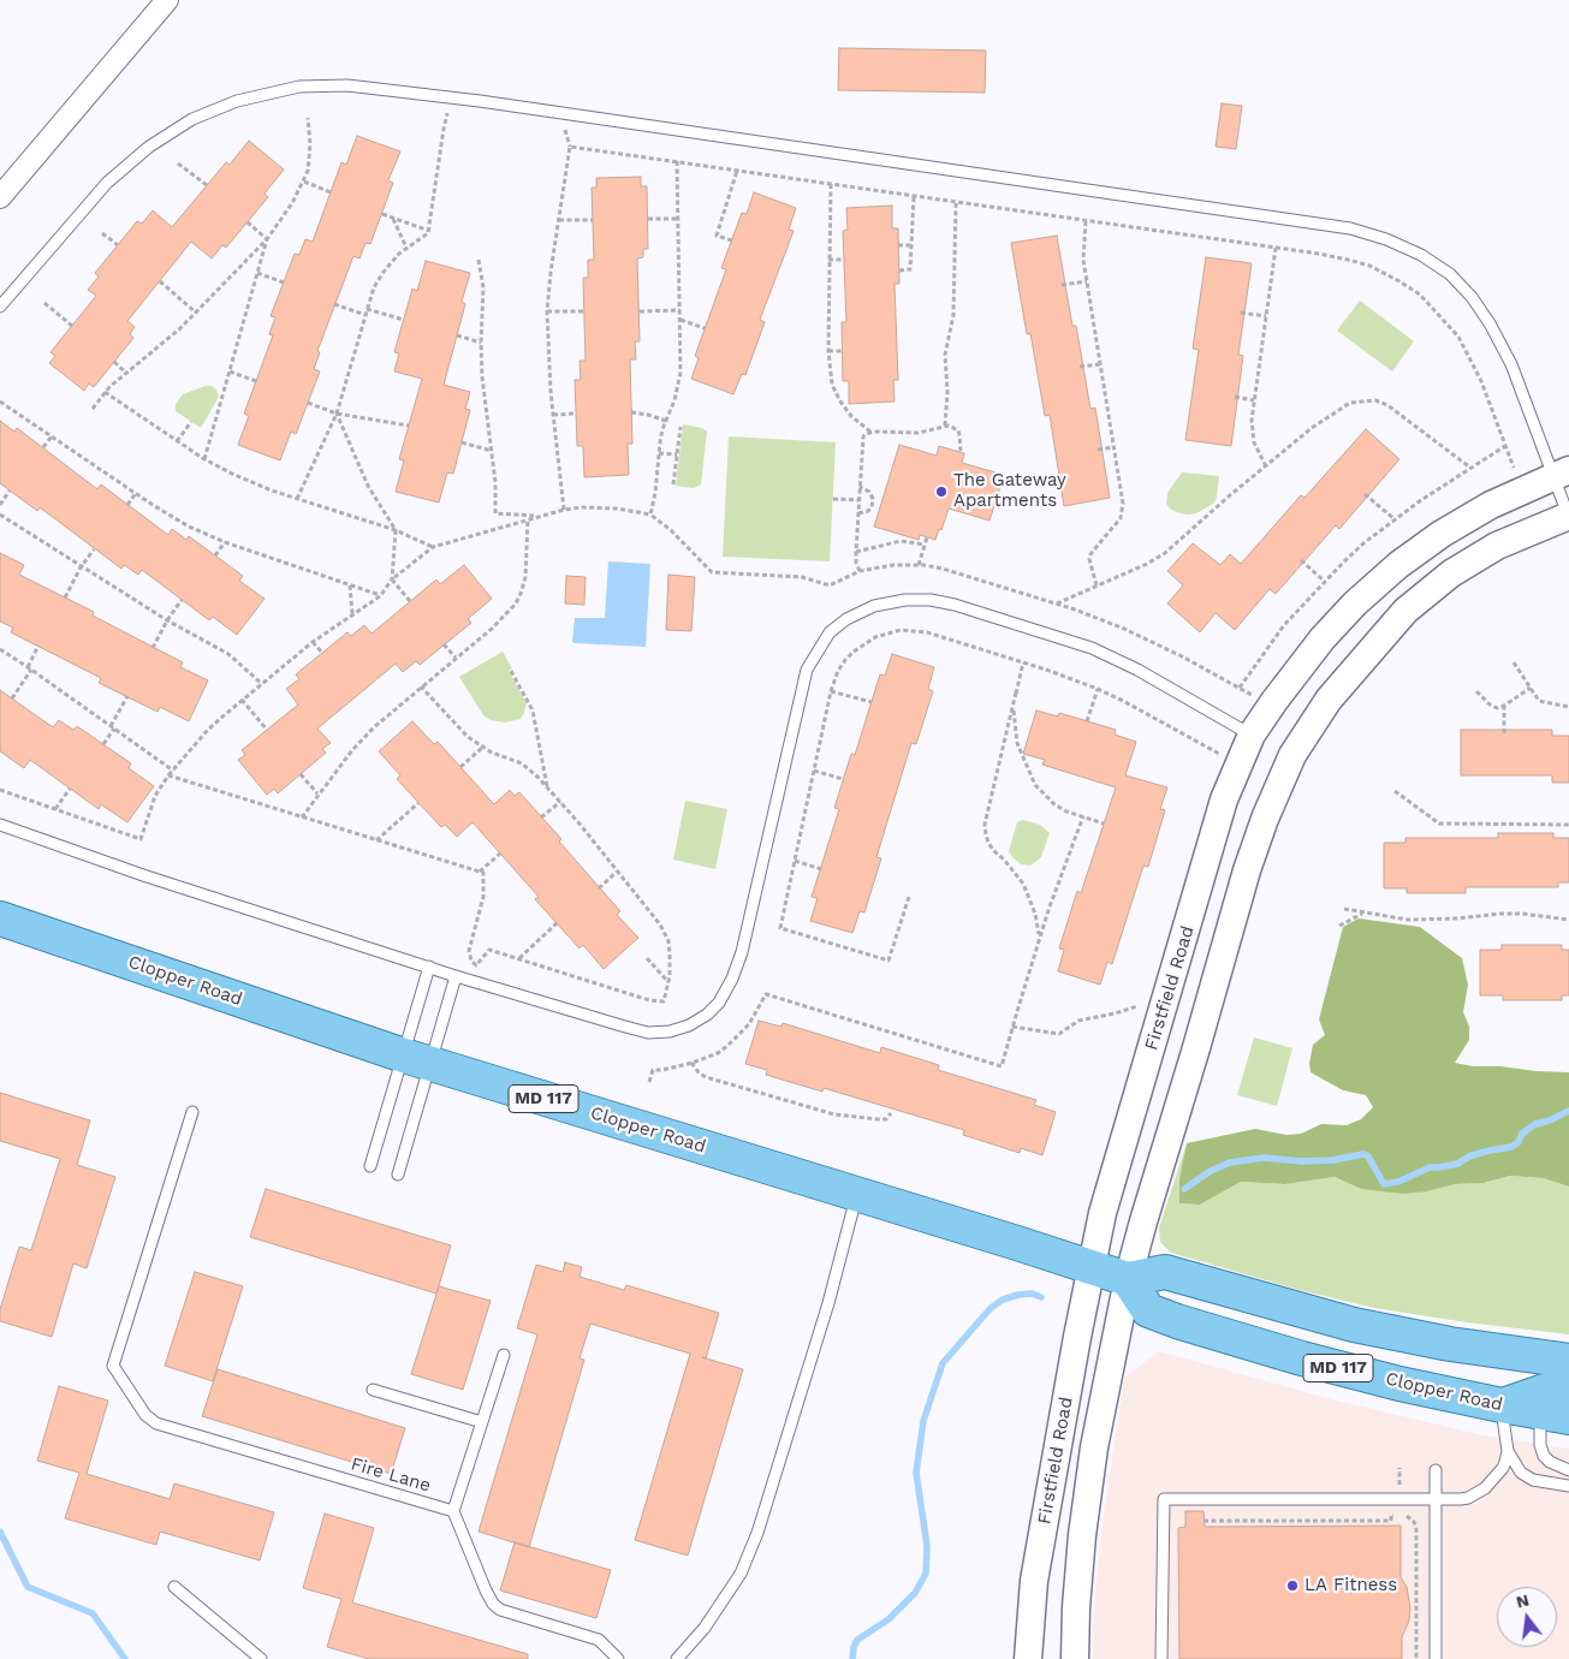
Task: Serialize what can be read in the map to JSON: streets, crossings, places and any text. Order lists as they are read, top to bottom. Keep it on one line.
{"streets":{"main road":["Clopper Road","MD 117"],"street":["Firstfield Road"],"lane":["Fire Lane"]},"crossings":[["Clopper Road","Firstfield Road"]],"places":["The Gateway Apartments","LA Fitness"],"north":"top"}
